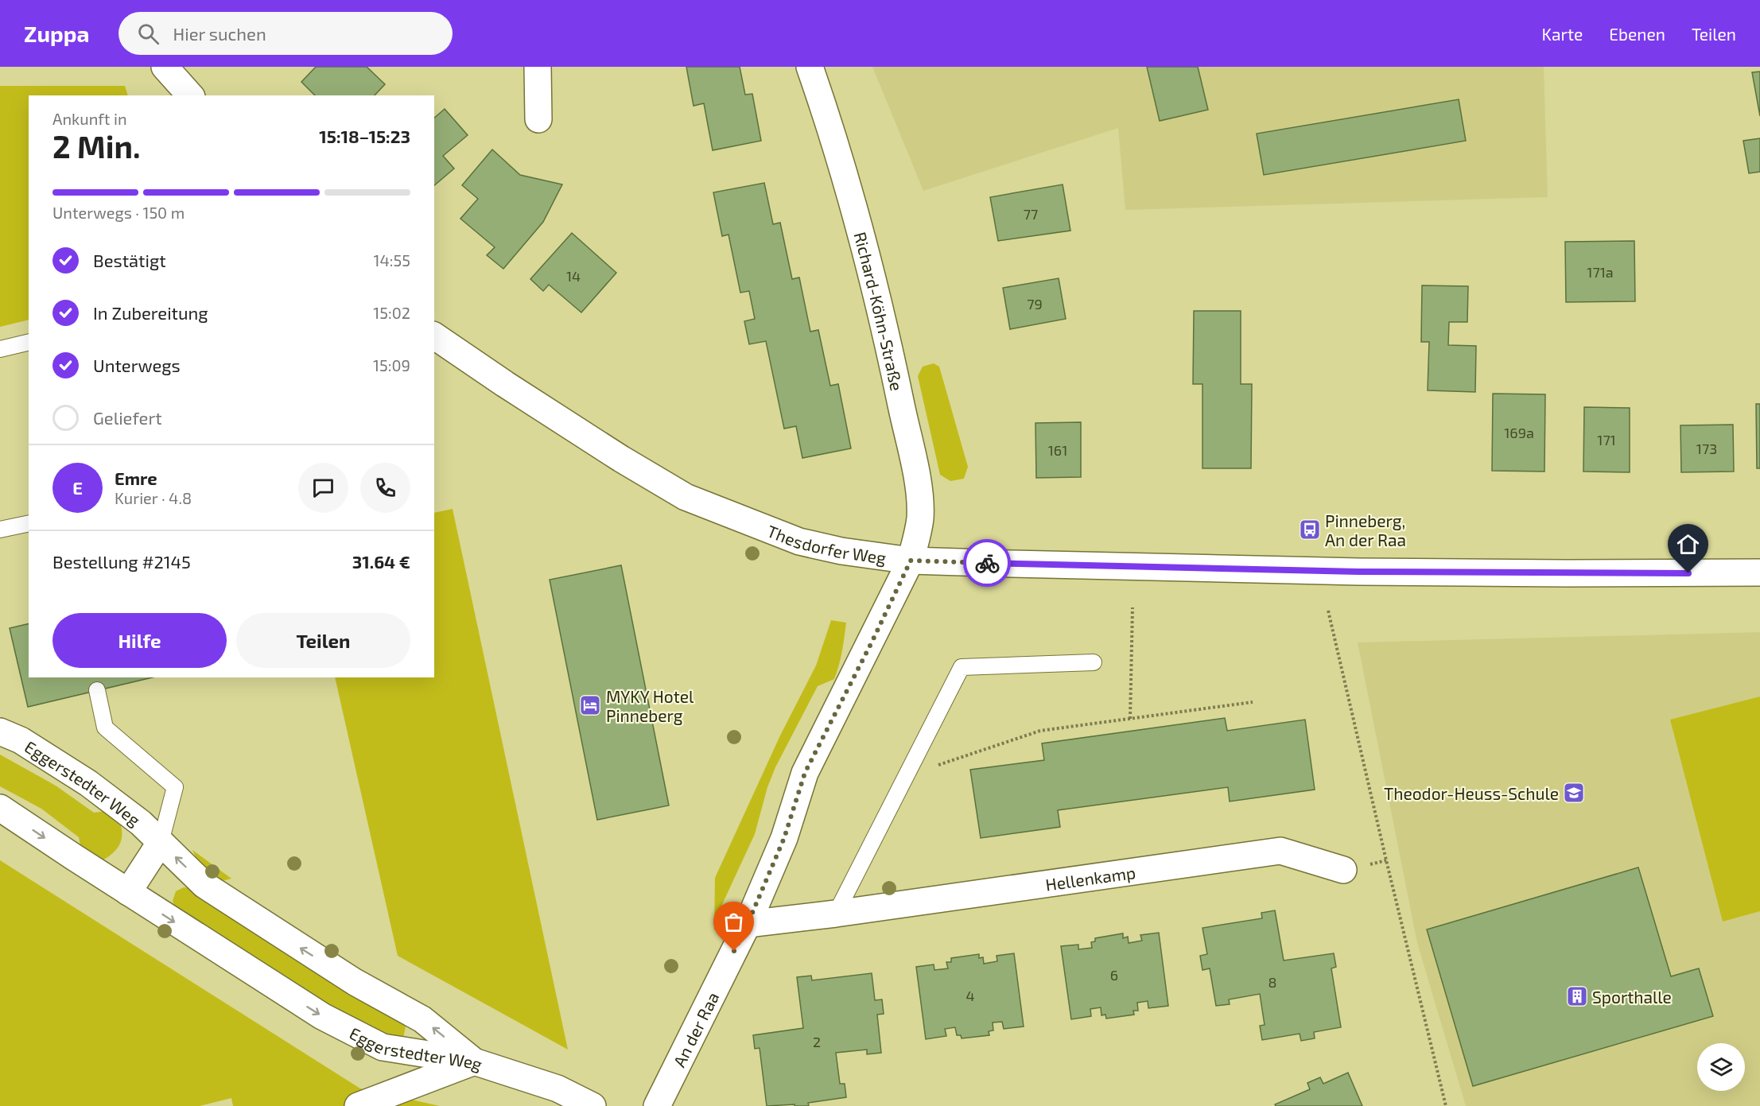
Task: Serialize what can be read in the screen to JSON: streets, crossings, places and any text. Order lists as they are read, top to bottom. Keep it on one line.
{"streets":{"street":["Richard-Köhn-Straße","Thesdorfer Weg","Eggerstedter Weg","Hellenkamp","An der Raa"]},"crossings":[["Richard-Köhn-Straße","Thesdorfer Weg"],["Richard-Köhn-Straße","An der Raa"],["Thesdorfer Weg","An der Raa"],["Hellenkamp","An der Raa"]],"places":{"bus stop":["Pinneberg, An der Raa"],"hotel":["MYKY Hotel Pinneberg"],"school or university":["Theodor-Heuss-Schule"],"building":["Sporthalle"]},"house_numbers":["77","171a","14","79","169a","171","173","161","6","8","4","2"],"page":{"header":"Zuppa","search":"Hier suchen","nav":["Karte","Ebenen","Teilen"],"heading":["2 Min.","Ankunft in","15:18–15:23"],"panel":["Emre","Kurier · 4.8","Bestellung #2145","31.64 €"],"bar":"Unterwegs · 150 m","list":[["Bestätigt","14:55"],["In Zubereitung","15:02"],["Unterwegs","15:09"],"Geliefert"],"round":"E","buttons":["Hilfe","Teilen"]}}
